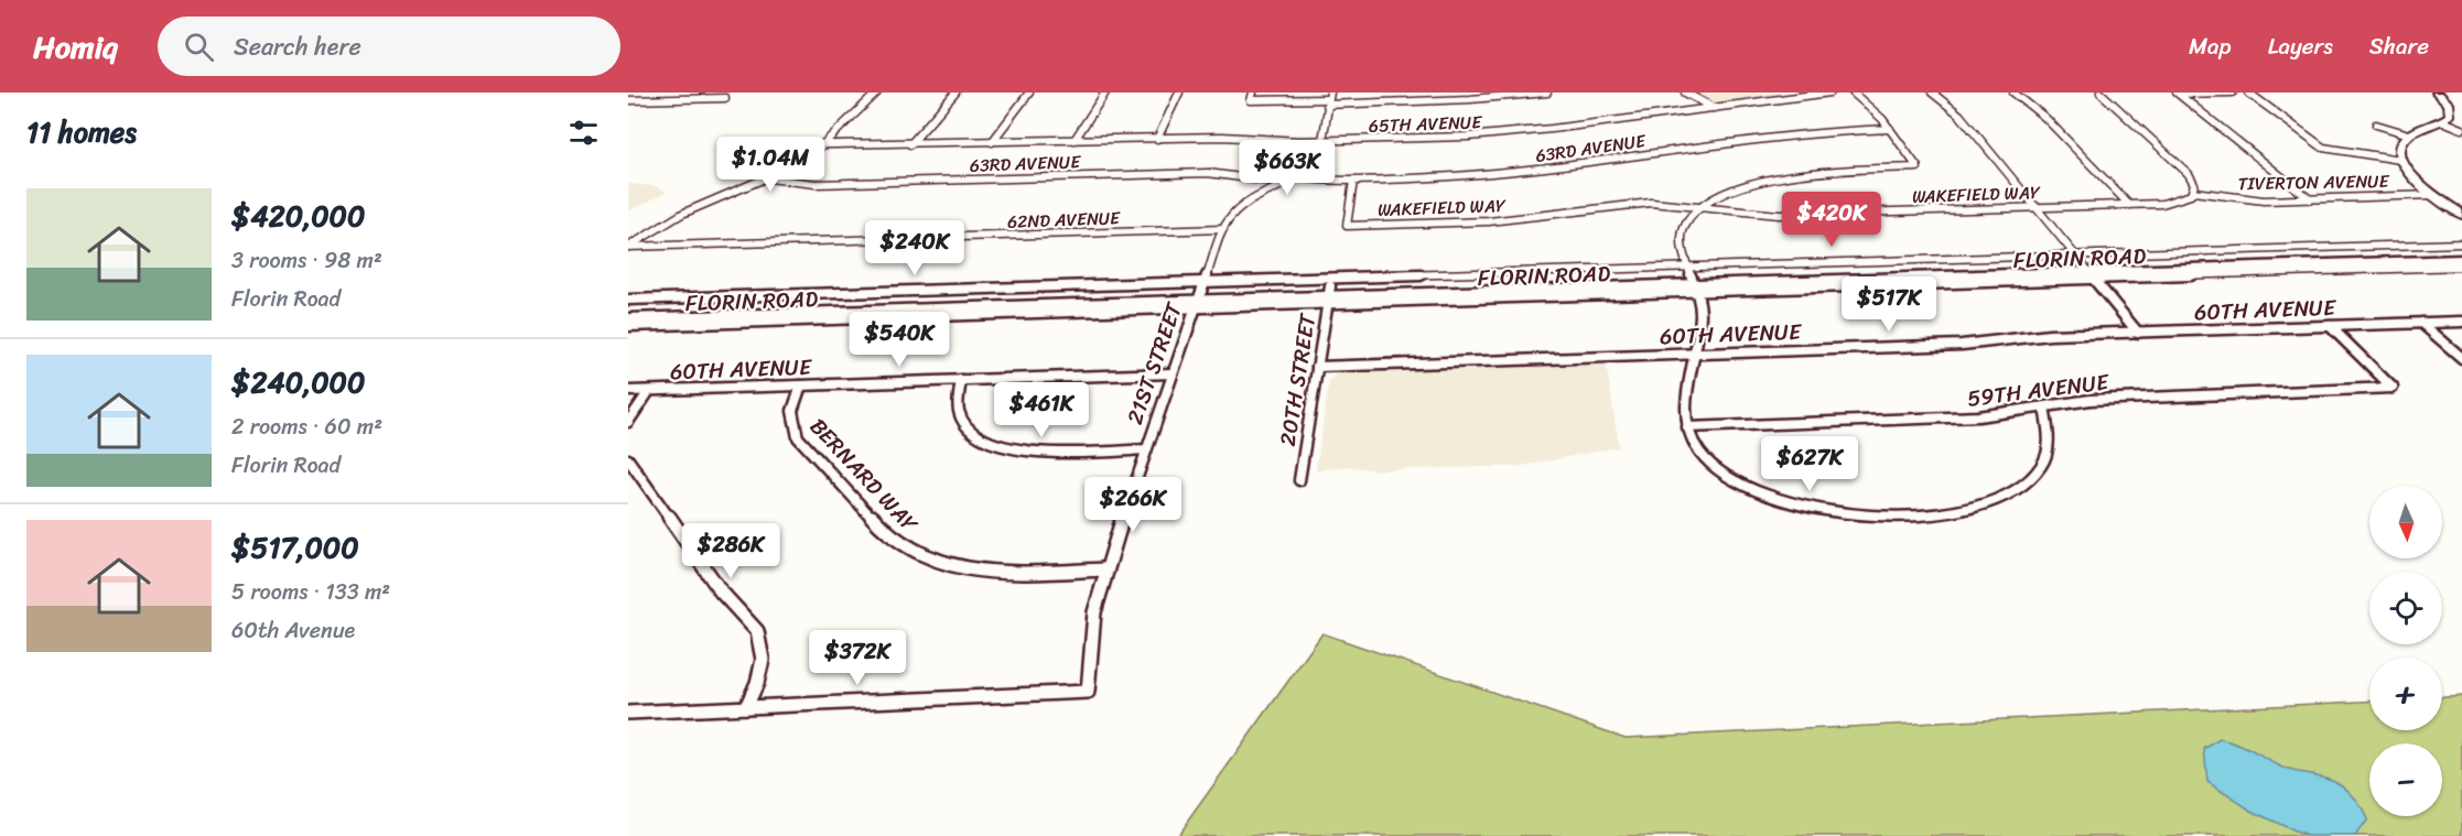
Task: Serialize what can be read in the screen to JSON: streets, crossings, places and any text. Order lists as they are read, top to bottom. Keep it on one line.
{"streets":{"main road":["FLORIN ROAD"],"street":["65TH AVENUE","63RD AVENUE","TIVERTON AVENUE","WAKEFIELD WAY","62ND AVENUE","60TH AVENUE","21ST STREET","20TH STREET","59TH AVENUE","BERNARD WAY"]},"crossings":[["65TH AVENUE","21ST STREET"],["63RD AVENUE","WAKEFIELD WAY"],["63RD AVENUE","21ST STREET"],["TIVERTON AVENUE","WAKEFIELD WAY"],["62ND AVENUE","21ST STREET"],["FLORIN ROAD","21ST STREET"],["FLORIN ROAD","20TH STREET"],["60TH AVENUE","21ST STREET"],["60TH AVENUE","20TH STREET"],["60TH AVENUE","59TH AVENUE"],["60TH AVENUE","BERNARD WAY"],["21ST STREET","BERNARD WAY"]],"north":"bottom","page":{"header":"Homiq","search":"Search here","nav":["Map","Layers","Share"],"heading":"11 homes","price":["$1.04M","$663K","$420K","$240K","$517K","$540K","$461K","$627K","$266K","$286K","$372K"],"list":[{"name":"$420,000","note":"3 rooms · 98 m² · Florin Road"},{"name":"$240,000","note":"2 rooms · 60 m² · Florin Road"},{"name":"$517,000","note":"5 rooms · 133 m² · 60th Avenue"}],"map_buttons":["+","−"]}}
